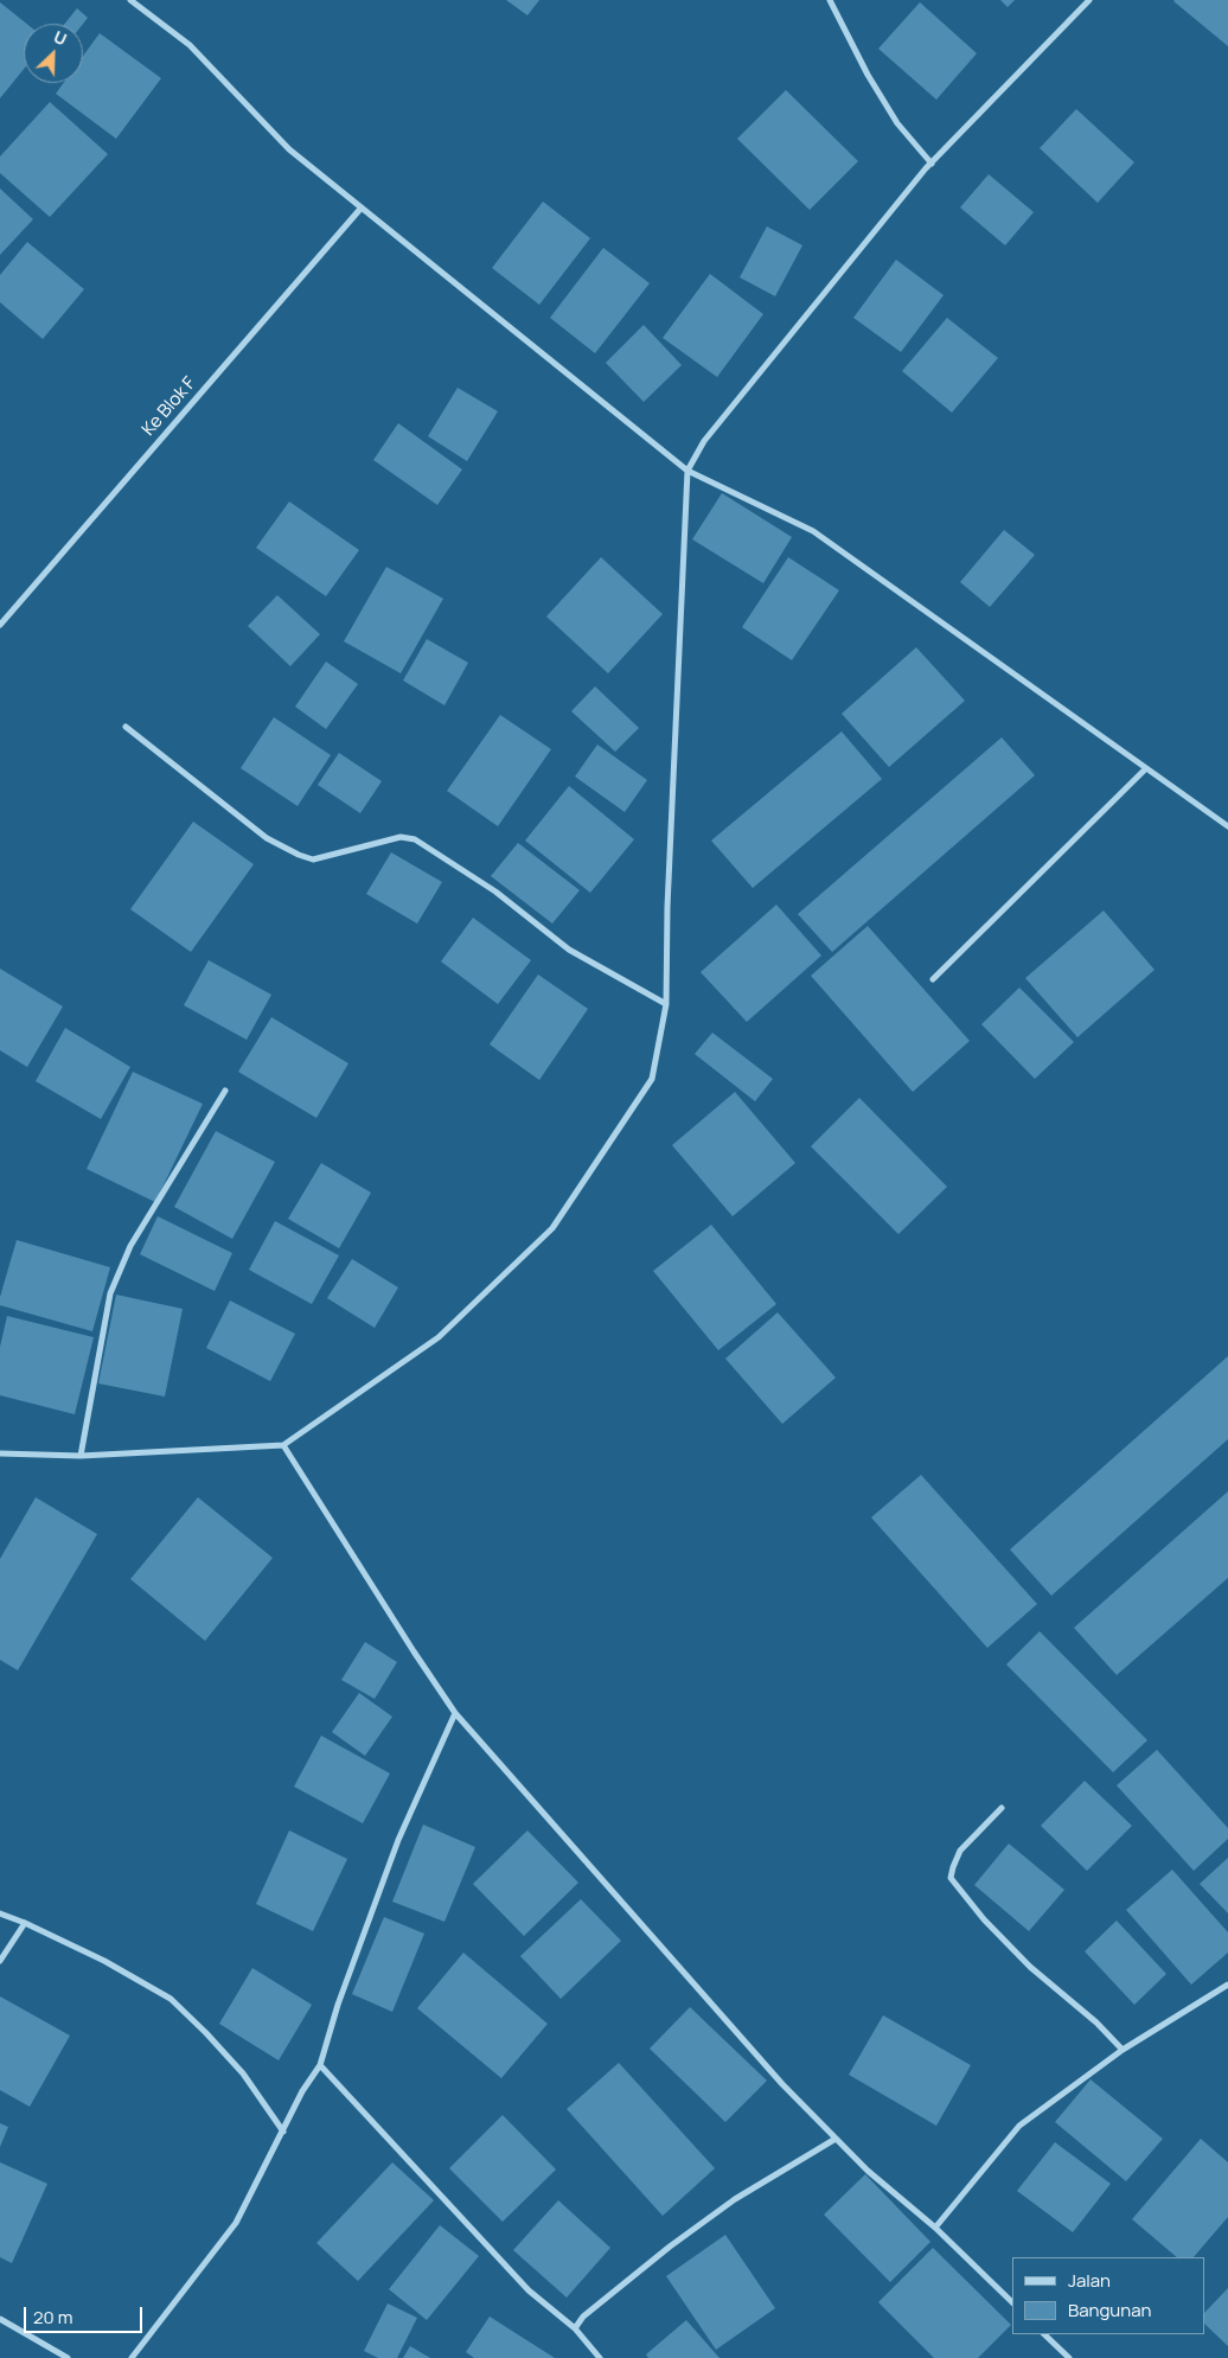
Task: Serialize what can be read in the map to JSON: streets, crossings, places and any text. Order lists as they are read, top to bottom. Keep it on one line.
{"streets":{"street":["Ke Blok F"]},"legend":["Jalan","Bangunan"],"scale_bar":"20 m","north":"top right"}
